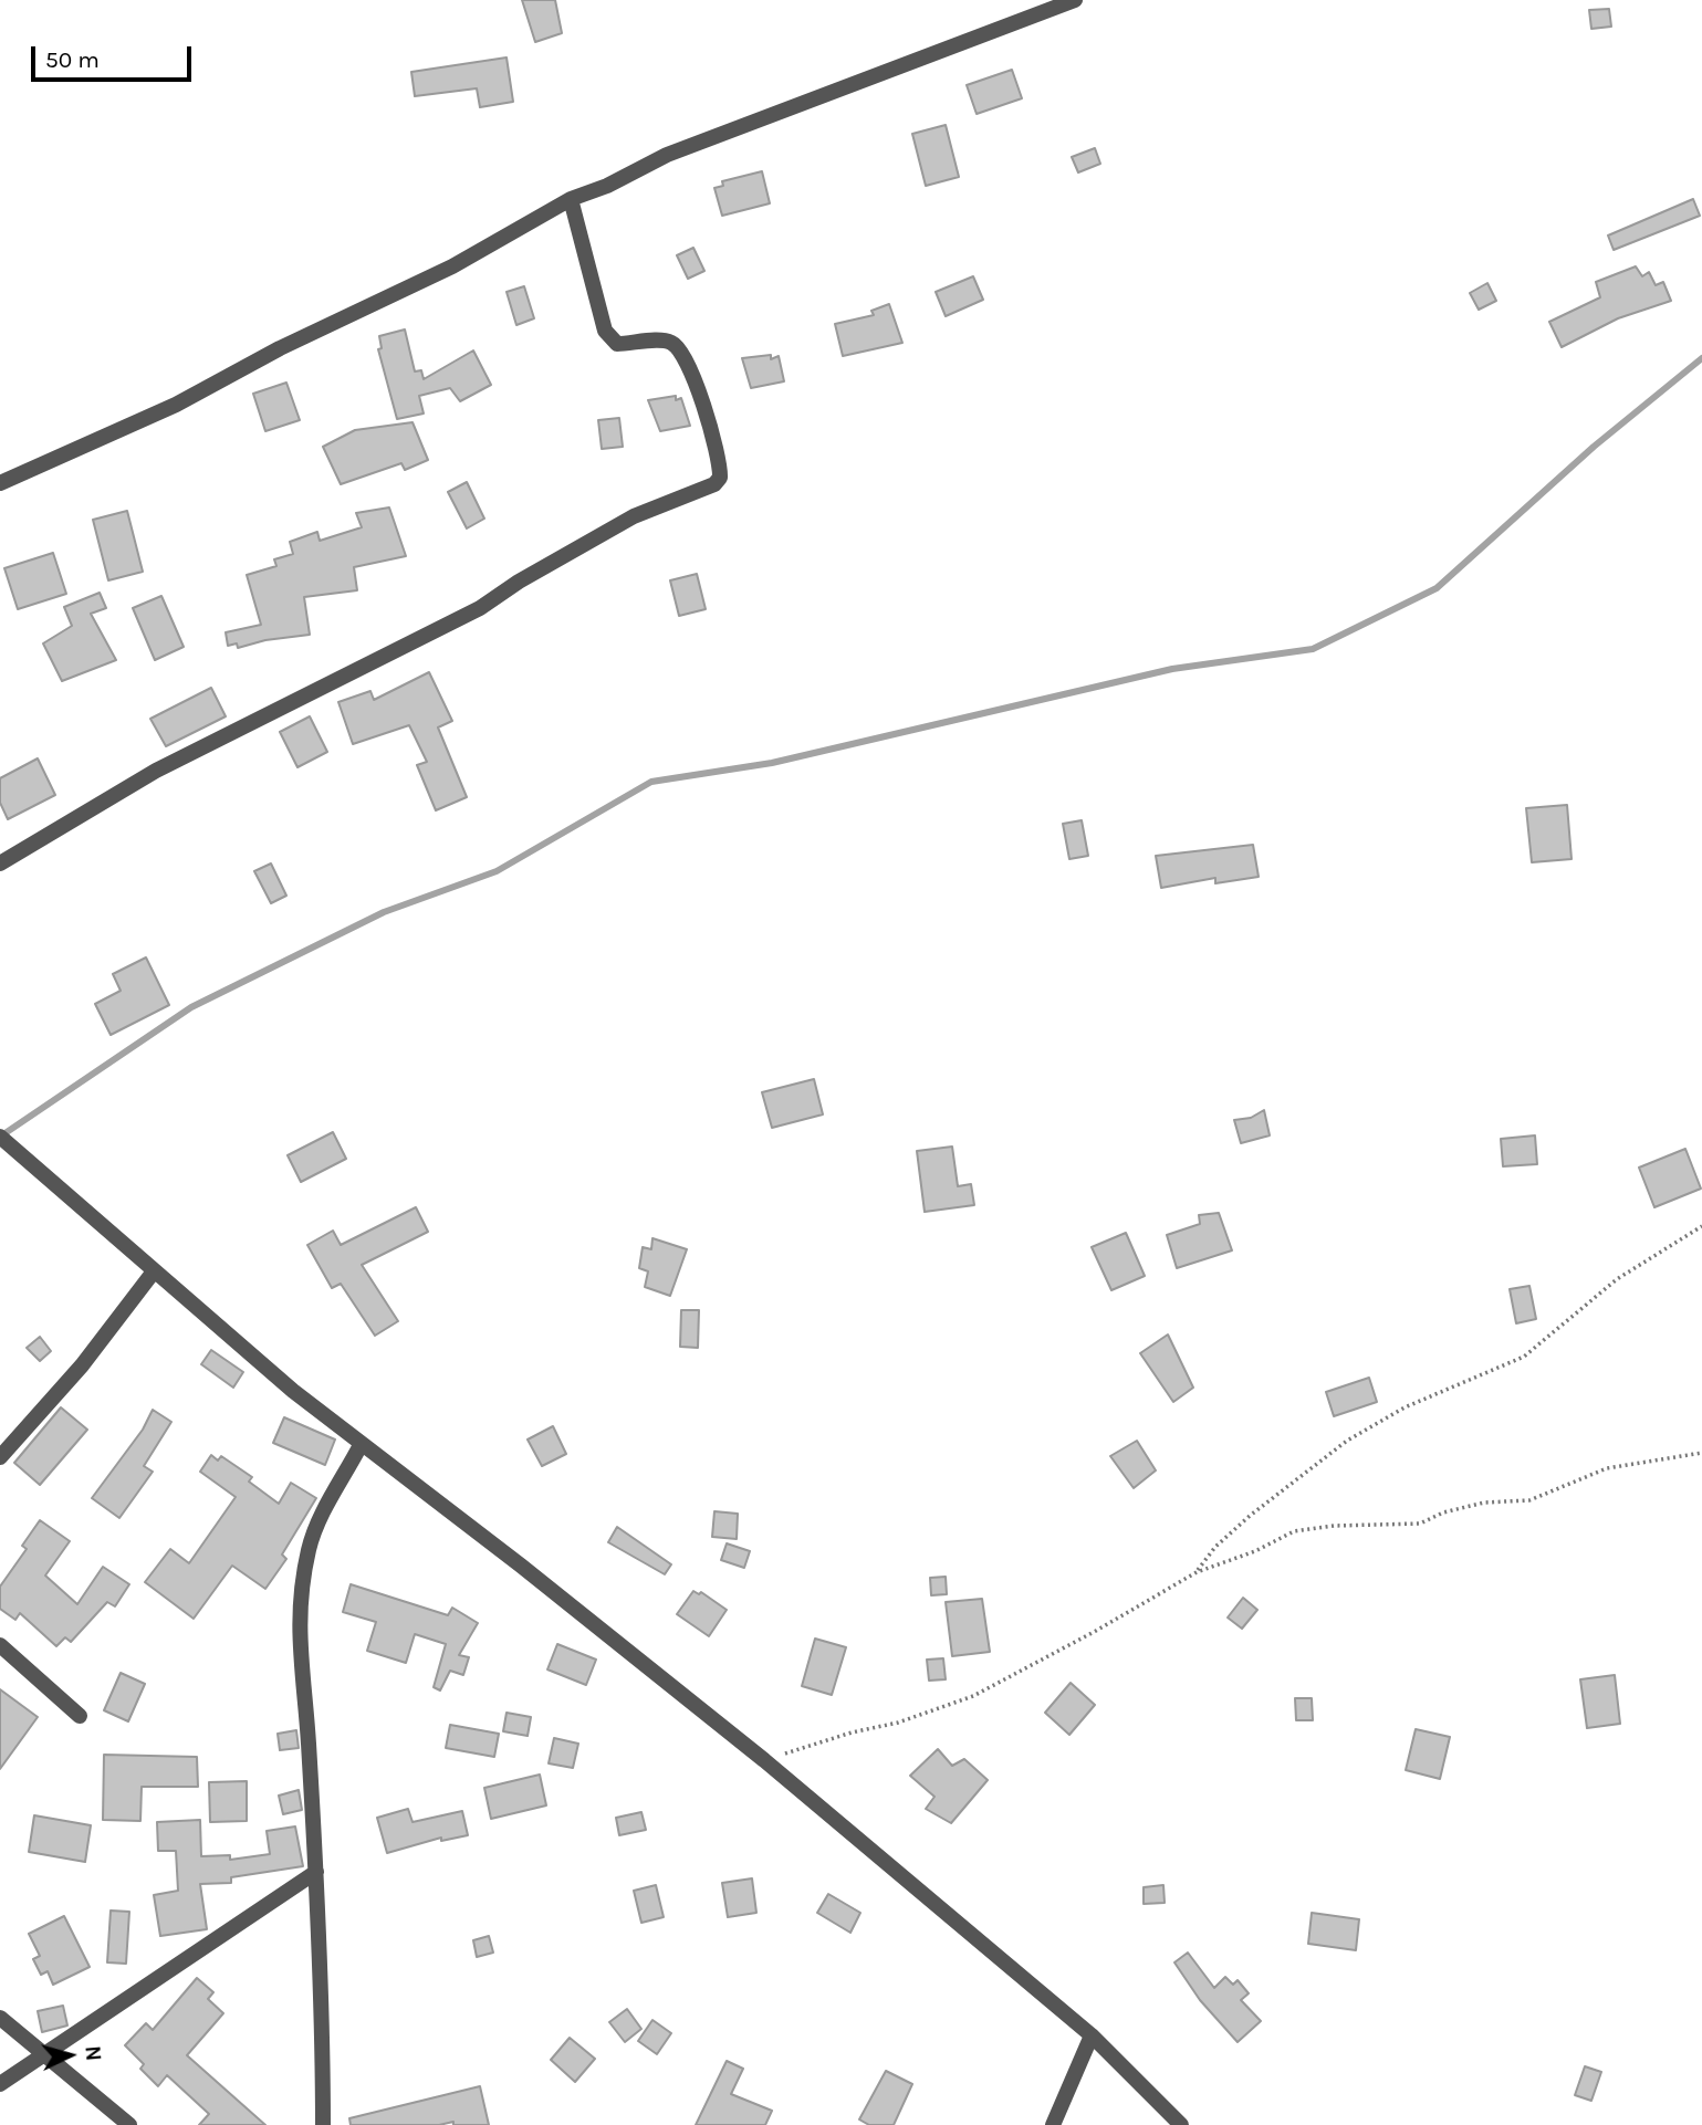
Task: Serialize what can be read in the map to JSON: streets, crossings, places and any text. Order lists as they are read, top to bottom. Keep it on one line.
{"scale_bar":"50 m","north":"right"}
